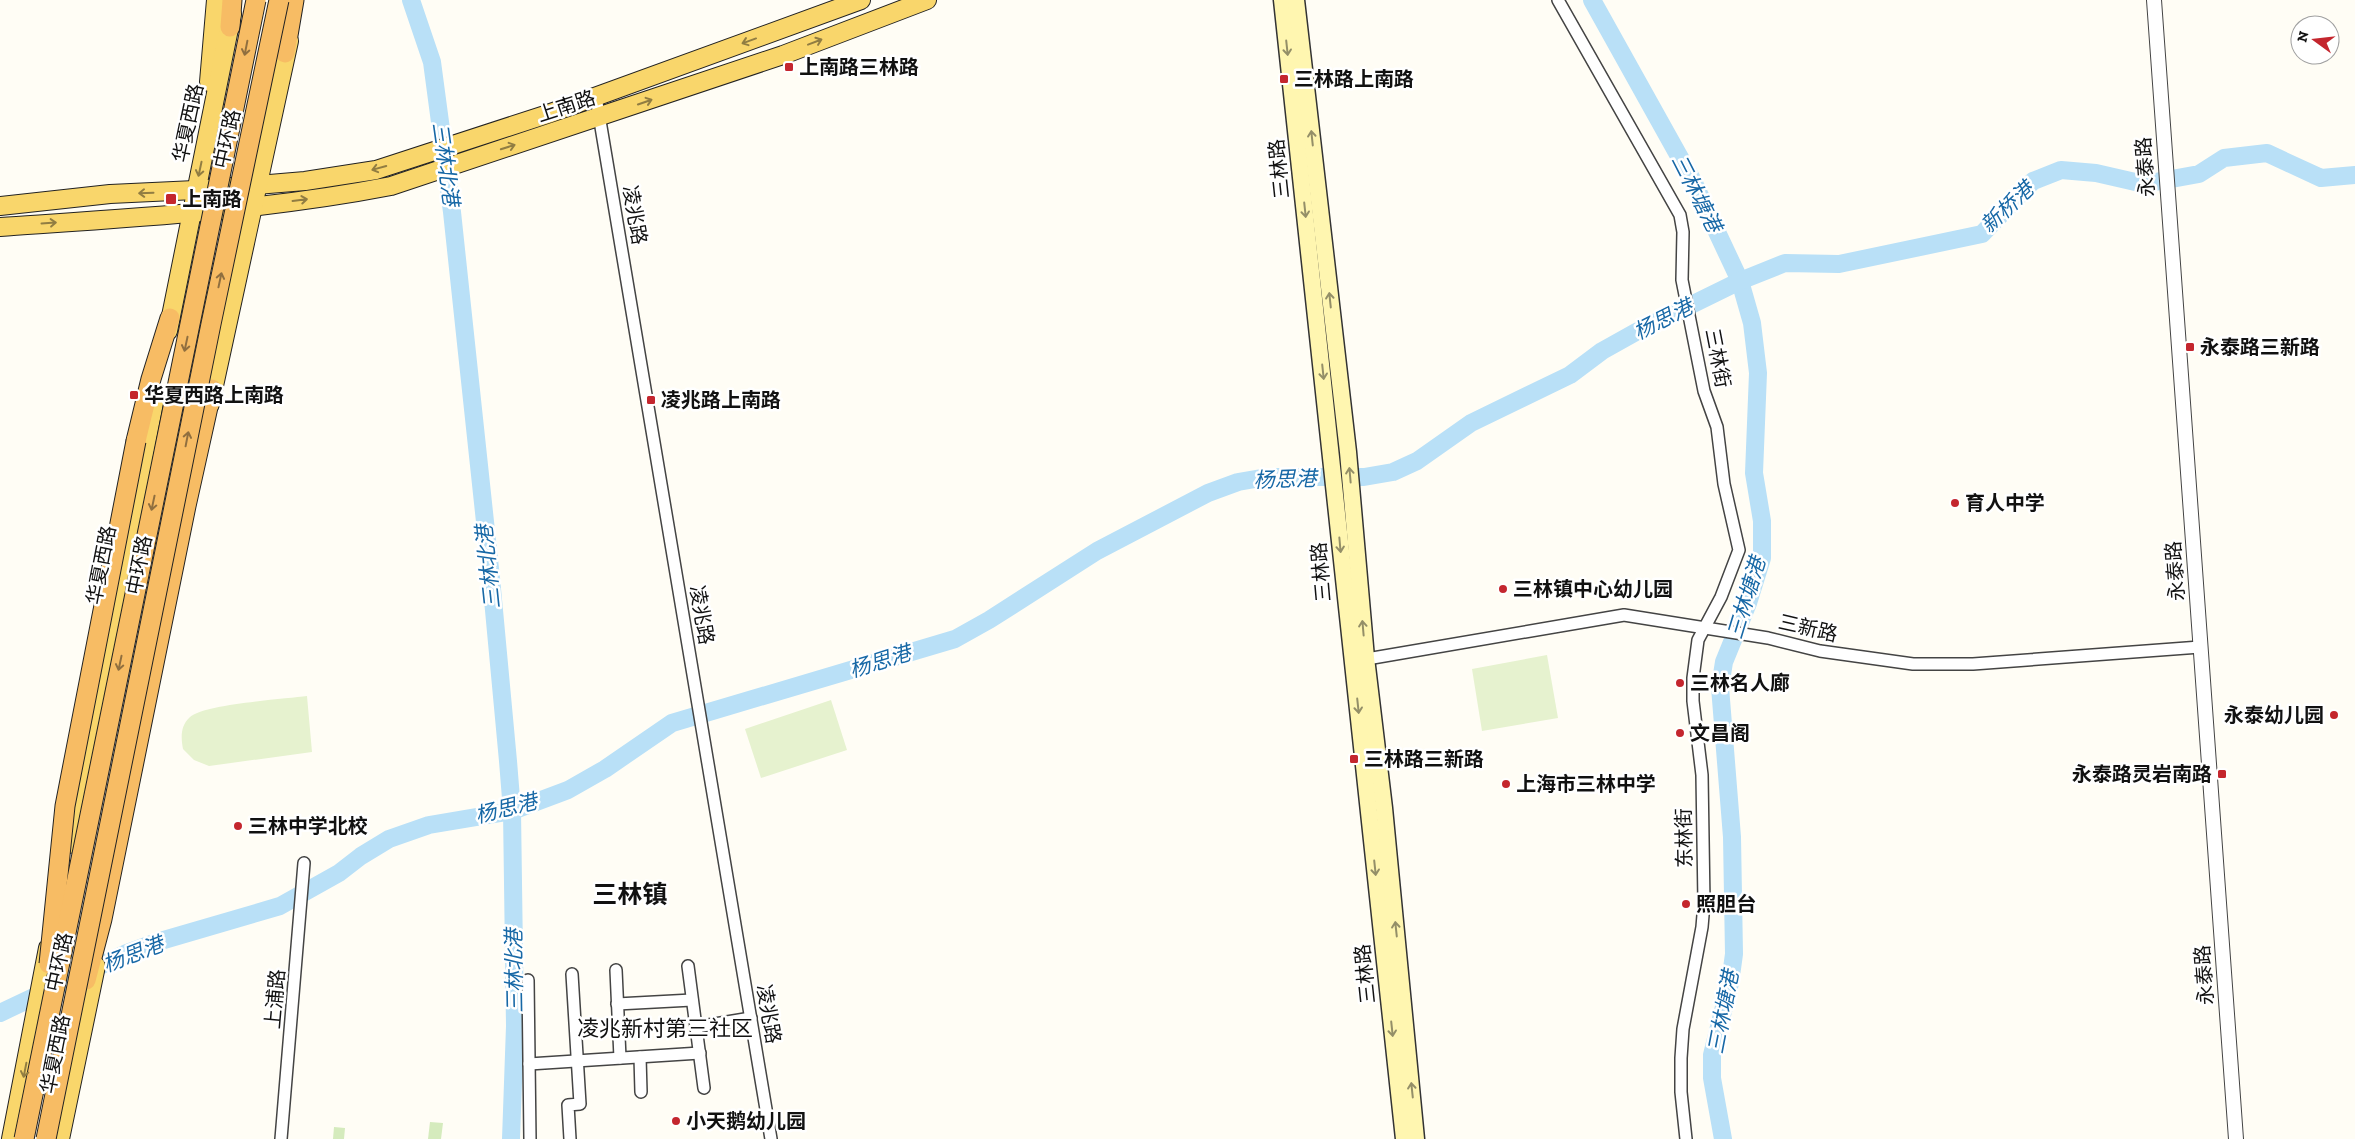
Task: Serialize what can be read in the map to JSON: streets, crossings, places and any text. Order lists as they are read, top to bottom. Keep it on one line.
{"streets":{"highway":["中环路"],"main road":["上南路","华夏西路","三林路"],"street":["永泰路","凌兆路","三林街","三新路","东林街","上浦路"]},"crossings":[["上南路","华夏西路"],["上南路","凌兆路"],["华夏西路","中环路"],["永泰路","三新路"],["三林路","三新路"],["三林街","三新路"],["三林街","东林街"],["三新路","东林街"]],"districts":["三林镇","凌兆新村第三社区"],"water":["三林北港","三林塘港","新桥港","杨思港"],"places":{"transit":["上南路三林路","三林路上南路","上南路","永泰路三新路","华夏西路上南路","凌兆路上南路","三林路三新路","永泰路灵岩南路"],"other":["育人中学","三林镇中心幼儿园","三林名人廊","永泰幼儿园","文昌阁","上海市三林中学","三林中学北校","照胆台","小天鹅幼儿园"]},"north":"left"}
